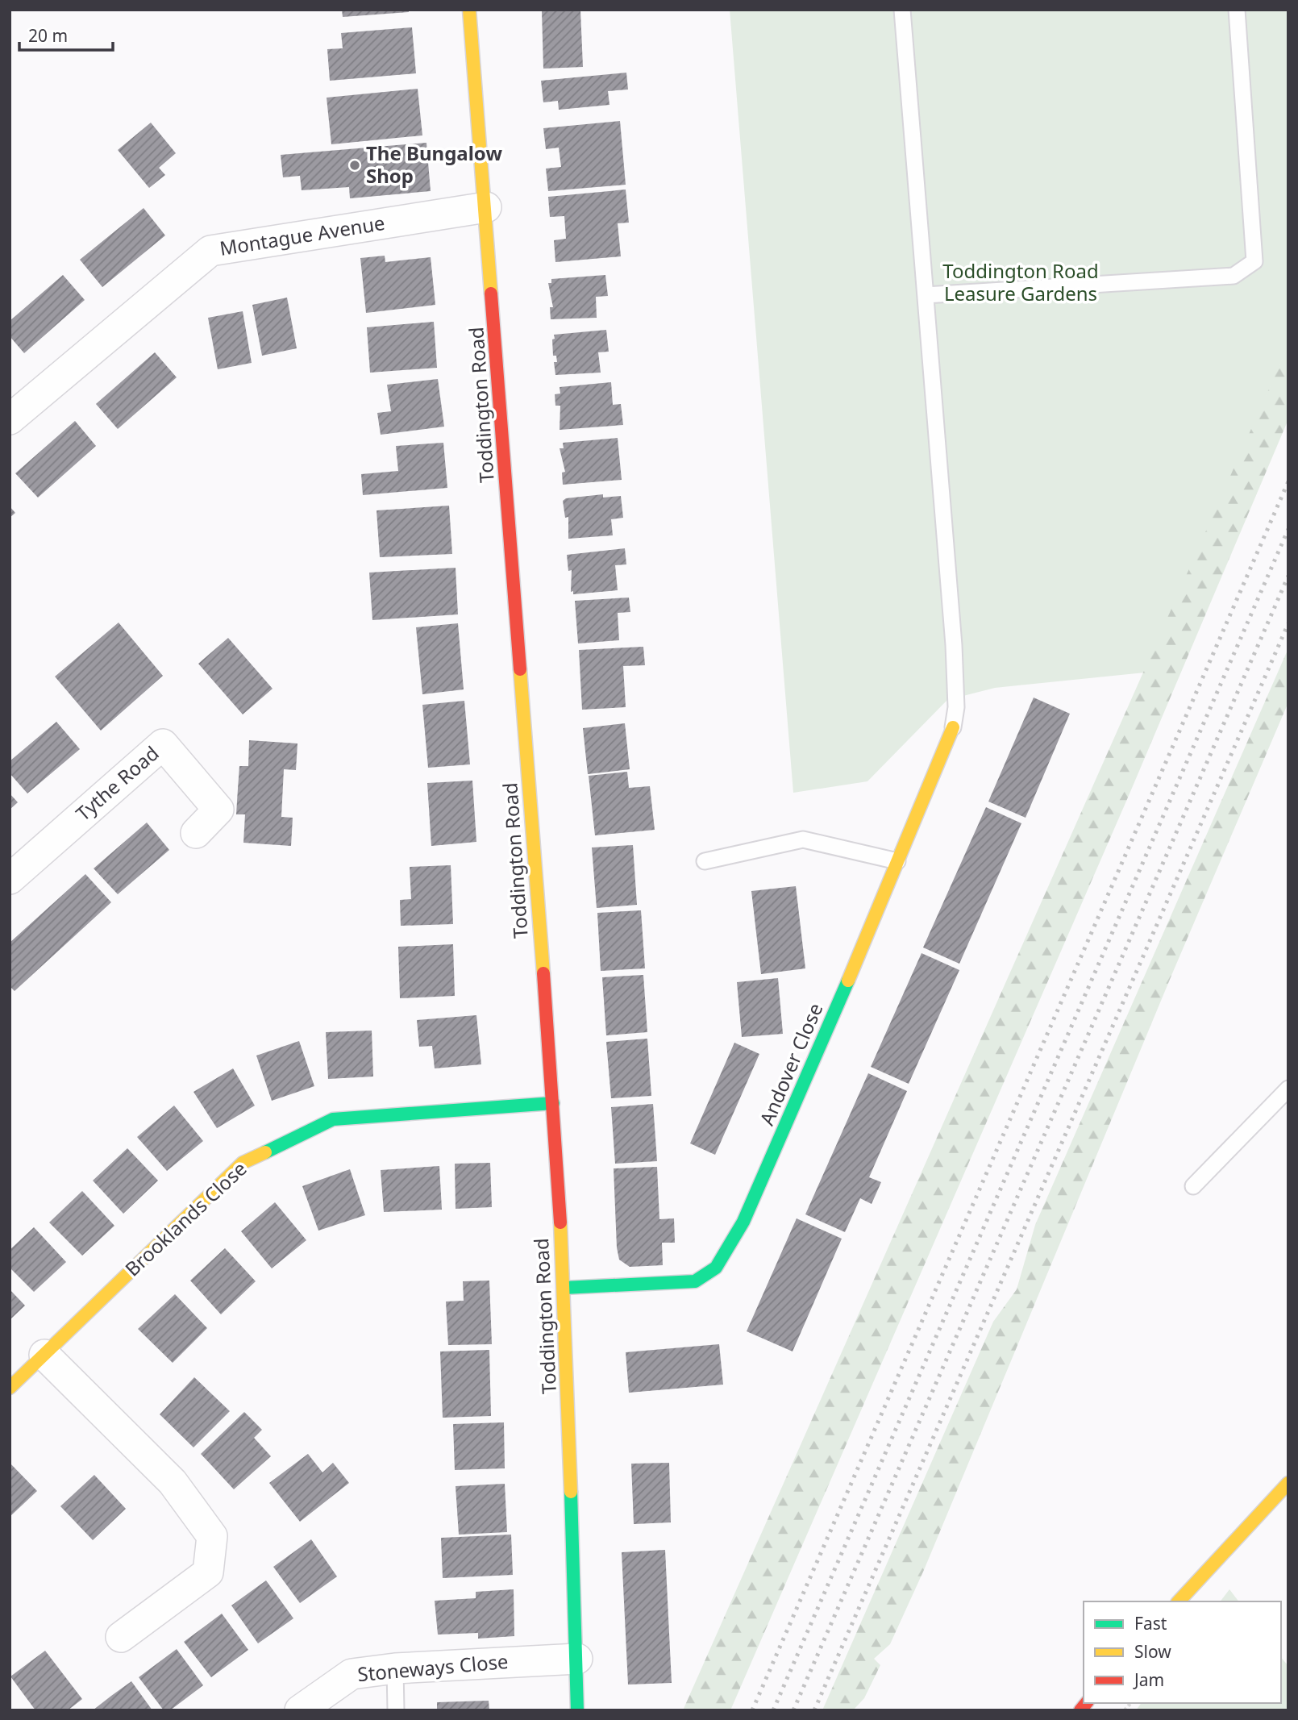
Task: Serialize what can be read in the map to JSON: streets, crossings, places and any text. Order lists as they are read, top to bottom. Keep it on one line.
{"streets":{"main road":["Toddington Road","Andover Close","Brooklands Close"],"street":["Montague Avenue","Tythe Road","Stoneways Close"]},"crossings":[["Montague Avenue","Toddington Road"],["Toddington Road","Andover Close"],["Toddington Road","Brooklands Close"],["Toddington Road","Stoneways Close"]],"parks":["Toddington Road Leasure Gardens"],"places":["The Bungalow Shop"],"legend":["Fast","Slow","Jam"],"scale_bar":"20 m"}
